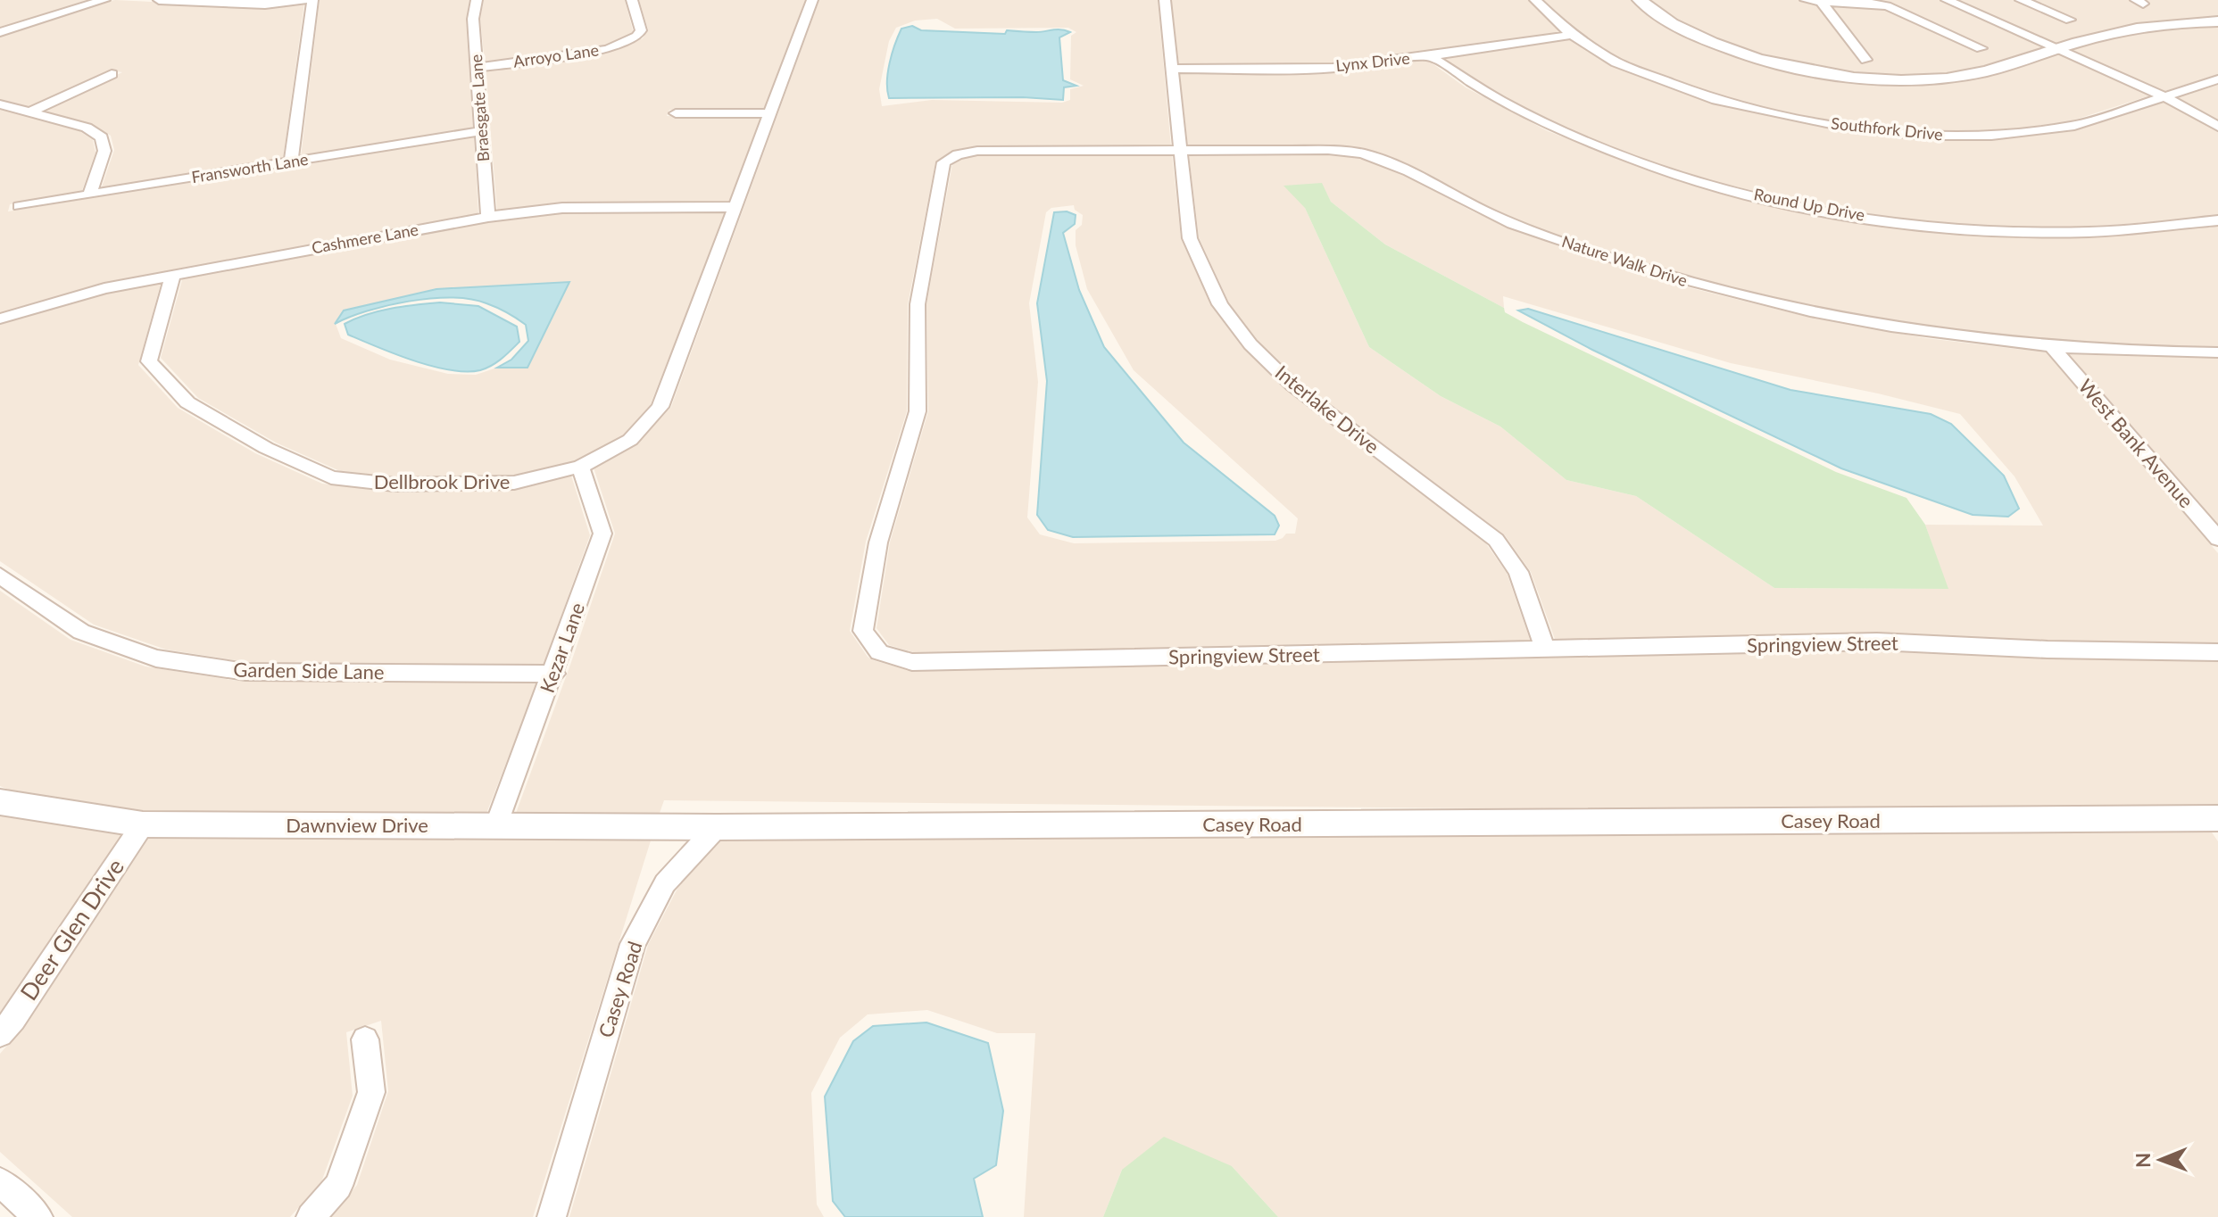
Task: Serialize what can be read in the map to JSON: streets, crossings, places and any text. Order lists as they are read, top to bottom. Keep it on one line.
{"streets":{"street":["Arroyo Lane","Lynx Drive","Braesgate Lane","Southfork Drive","Fransworth Lane","Round Up Drive","Cashmere Lane","Nature Walk Drive","Interlake Drive","West Bank Avenue","Dellbrook Drive","Springview Street","Kezar Lane","Garden Side Lane","Casey Road","Dawnview Drive","Deer Glen Drive"]},"crossings":[["Arroyo Lane","Braesgate Lane"],["Lynx Drive","Southfork Drive"],["Lynx Drive","Round Up Drive"],["Lynx Drive","Interlake Drive"],["Braesgate Lane","Fransworth Lane"],["Braesgate Lane","Cashmere Lane"],["Cashmere Lane","Dellbrook Drive"],["Nature Walk Drive","Interlake Drive"],["Nature Walk Drive","West Bank Avenue"],["Nature Walk Drive","Springview Street"],["Interlake Drive","Springview Street"],["Dellbrook Drive","Kezar Lane"],["Kezar Lane","Garden Side Lane"],["Kezar Lane","Dawnview Drive"],["Casey Road","Dawnview Drive"],["Dawnview Drive","Deer Glen Drive"]],"north":"left"}
